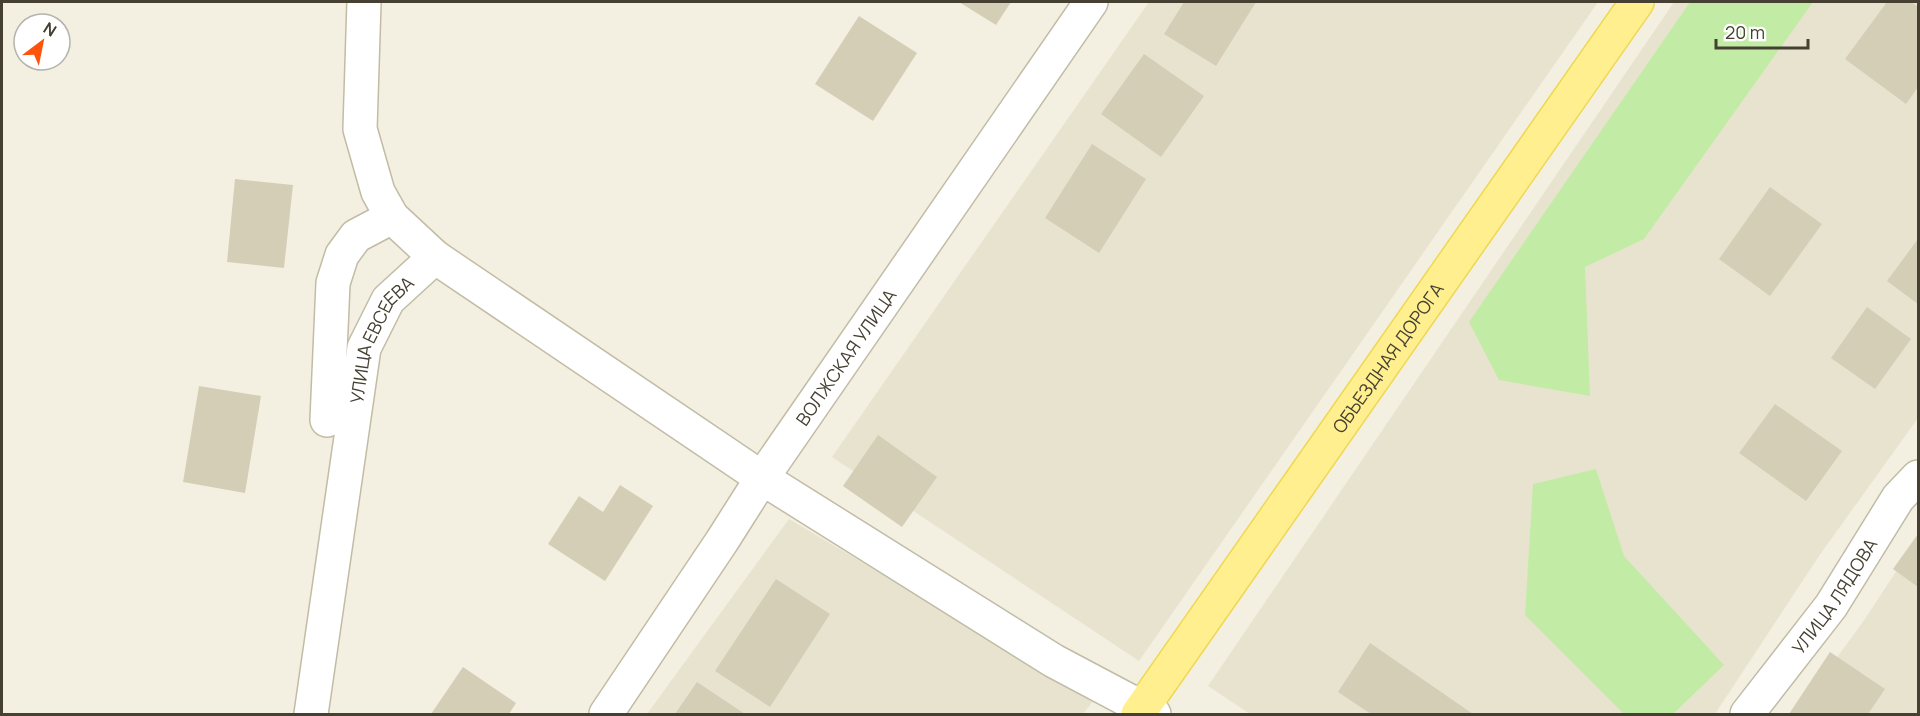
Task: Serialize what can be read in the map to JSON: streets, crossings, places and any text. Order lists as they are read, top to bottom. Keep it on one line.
{"streets":{"main road":["ОБЪЕЗДНАЯ ДОРОГА"],"street":["УЛИЦА ЕВСЕЕВА","ВОЛЖСКАЯ УЛИЦА","УЛИЦА ЛЯДОВА"]},"scale_bar":"20 m","north":"top right"}
